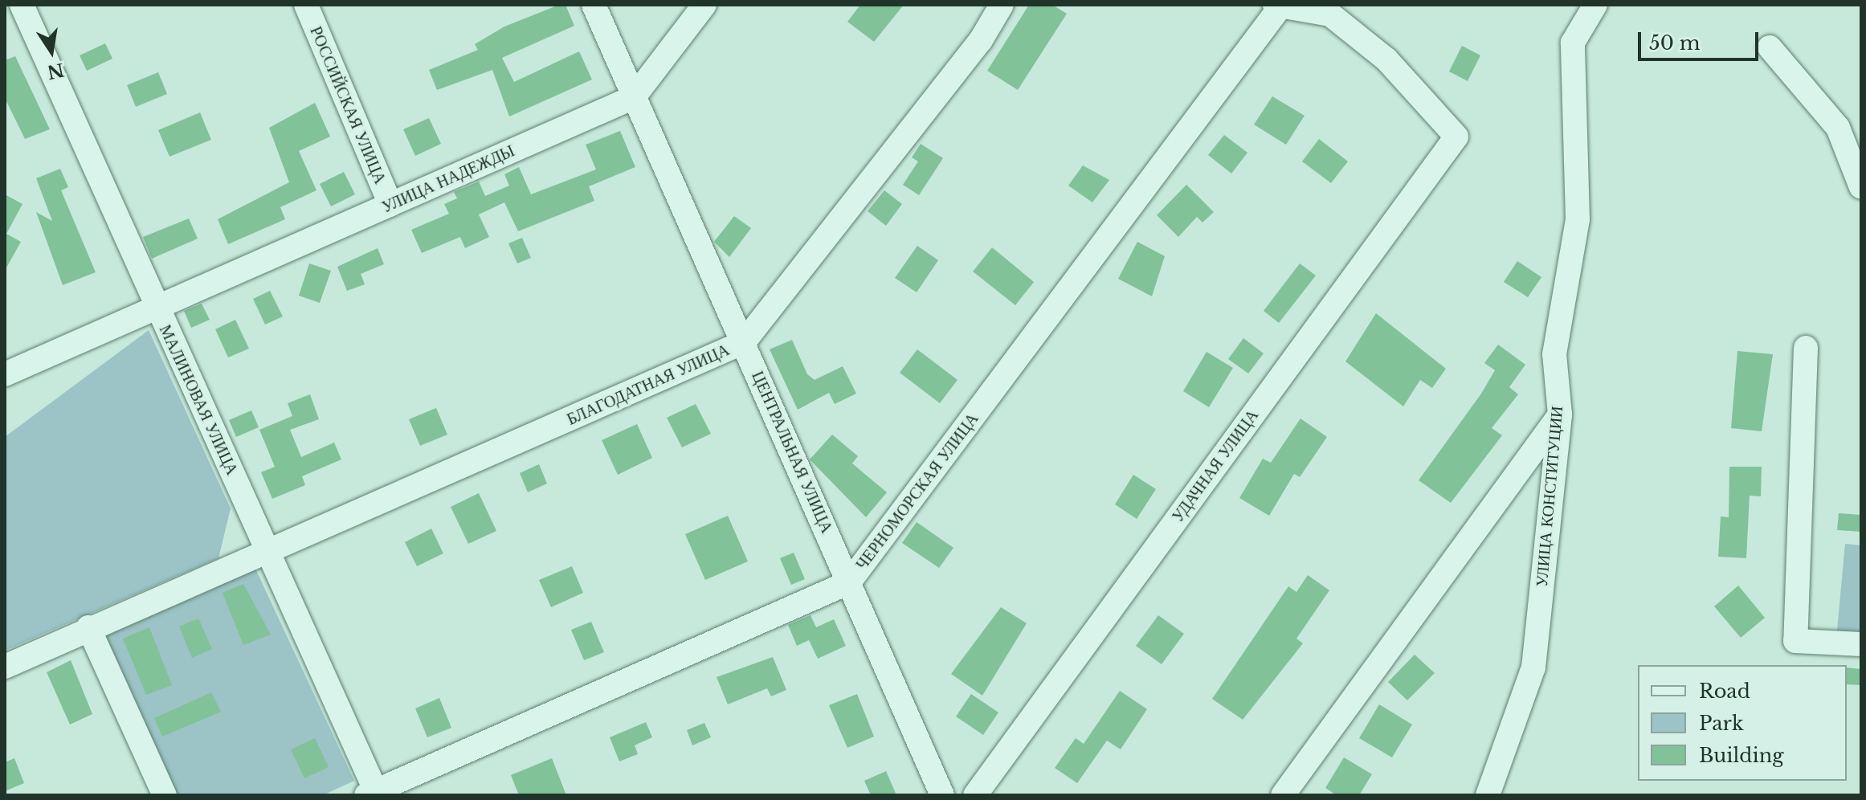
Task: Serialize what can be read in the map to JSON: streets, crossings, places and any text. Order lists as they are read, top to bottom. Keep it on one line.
{"streets":{"street":["РОССИЙСКАЯ УЛИЦА","УЛИЦА НАДЕЖДЫ","БЛАГОДАТНАЯ УЛИЦА","МАЛИНОВАЯ УЛИЦА","ЦЕНТРАЛЬНАЯ УЛИЦА","УДАЧНАЯ УЛИЦА","ЧЕРНОМОРСКАЯ УЛИЦА","УЛИЦА КОНСТИТУЦИИ"]},"crossings":[["РОССИЙСКАЯ УЛИЦА","УЛИЦА НАДЕЖДЫ"],["УЛИЦА НАДЕЖДЫ","МАЛИНОВАЯ УЛИЦА"],["УЛИЦА НАДЕЖДЫ","ЦЕНТРАЛЬНАЯ УЛИЦА"],["БЛАГОДАТНАЯ УЛИЦА","МАЛИНОВАЯ УЛИЦА"],["БЛАГОДАТНАЯ УЛИЦА","ЦЕНТРАЛЬНАЯ УЛИЦА"],["МАЛИНОВАЯ УЛИЦА","ЧЕРНОМОРСКАЯ УЛИЦА"],["ЦЕНТРАЛЬНАЯ УЛИЦА","ЧЕРНОМОРСКАЯ УЛИЦА"],["УДАЧНАЯ УЛИЦА","ЧЕРНОМОРСКАЯ УЛИЦА"]],"legend":["Road","Park","Building"],"scale_bar":"50 m","north":"bottom"}
